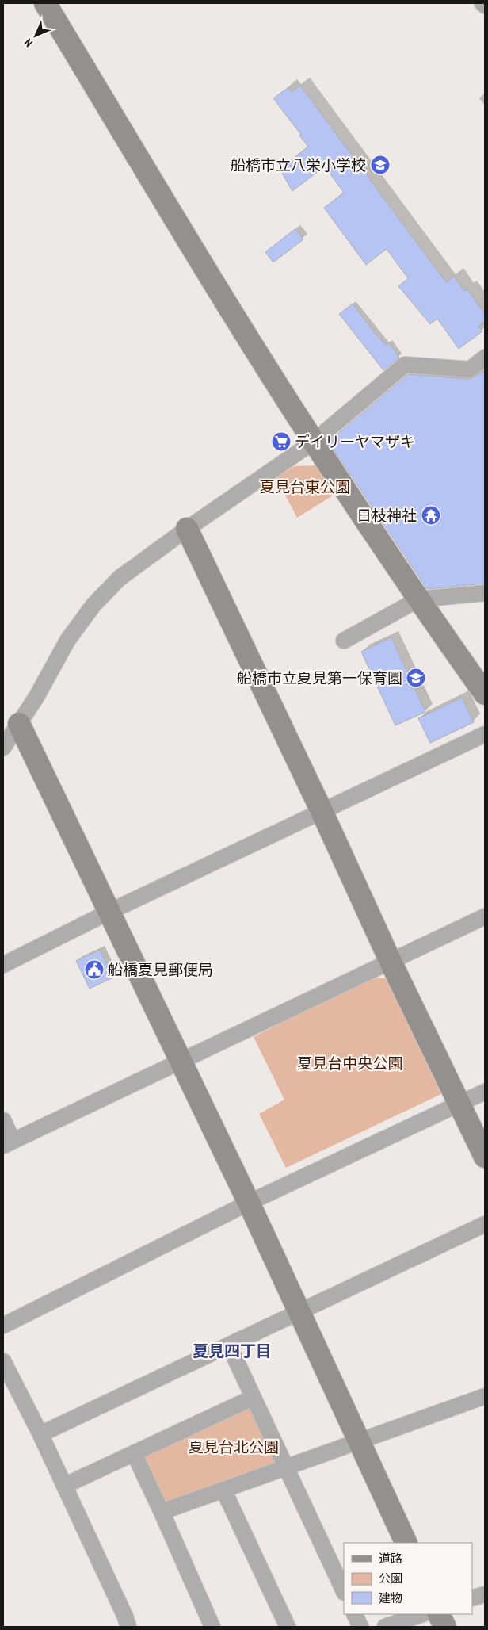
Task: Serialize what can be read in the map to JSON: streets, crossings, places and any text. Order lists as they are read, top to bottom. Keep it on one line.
{"districts":["夏見四丁目"],"parks":["夏見台東公園","夏見台中央公園","夏見台北公園"],"places":{"school or university":["船橋市立八栄小学校","船橋市立夏見第一保育園"],"supermarket":["デイリーヤマザキ"],"temple":["日枝神社"],"public building":["船橋夏見郵便局"]},"legend":["道路","公園","建物"],"north":"bottom left"}
